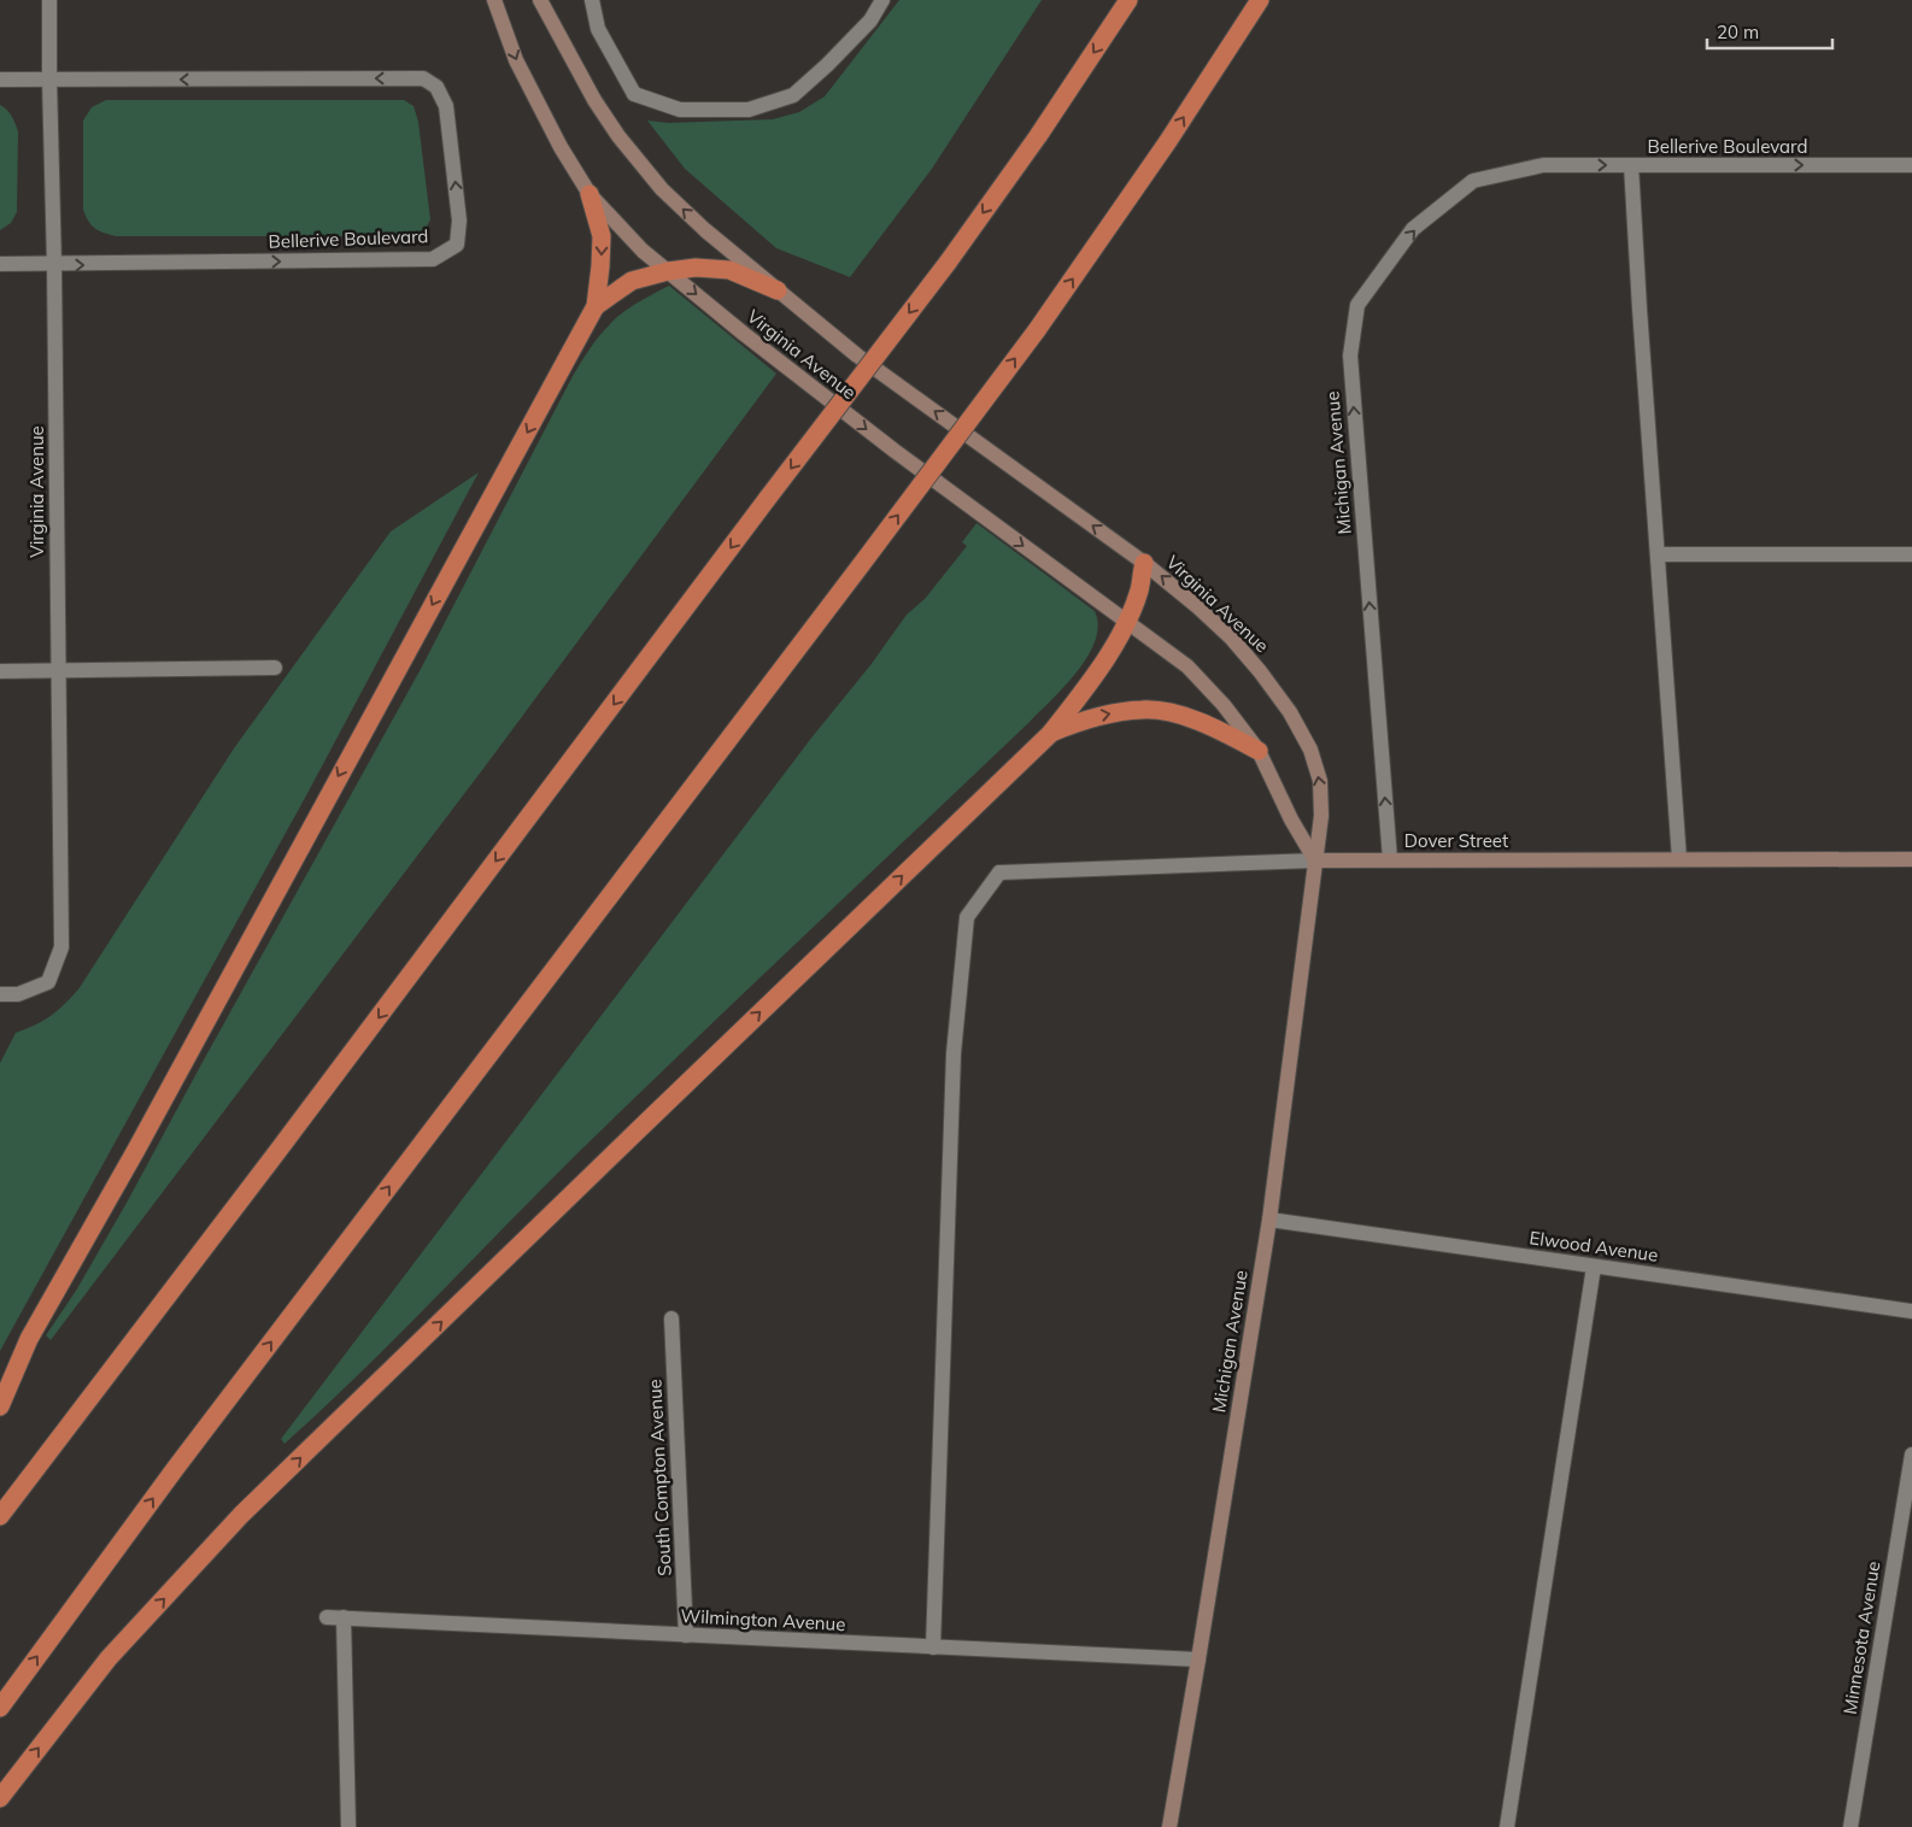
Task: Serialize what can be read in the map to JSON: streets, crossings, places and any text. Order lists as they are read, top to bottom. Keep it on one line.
{"streets":{"main road":["Virginia Avenue","Michigan Avenue","Dover Street"],"street":["Bellerive Boulevard","Elwood Avenue","South Compton Avenue","Wilmington Avenue","Minnesota Avenue"]},"crossings":[["Bellerive Boulevard","Virginia Avenue"],["Bellerive Boulevard","Michigan Avenue"],["Virginia Avenue","Michigan Avenue"],["Virginia Avenue","Dover Street"],["Michigan Avenue","Dover Street"],["Michigan Avenue","Elwood Avenue"],["Michigan Avenue","Wilmington Avenue"],["Dover Street","Wilmington Avenue"],["South Compton Avenue","Wilmington Avenue"]],"one_way":["Michigan Avenue"],"scale_bar":"20 m"}
